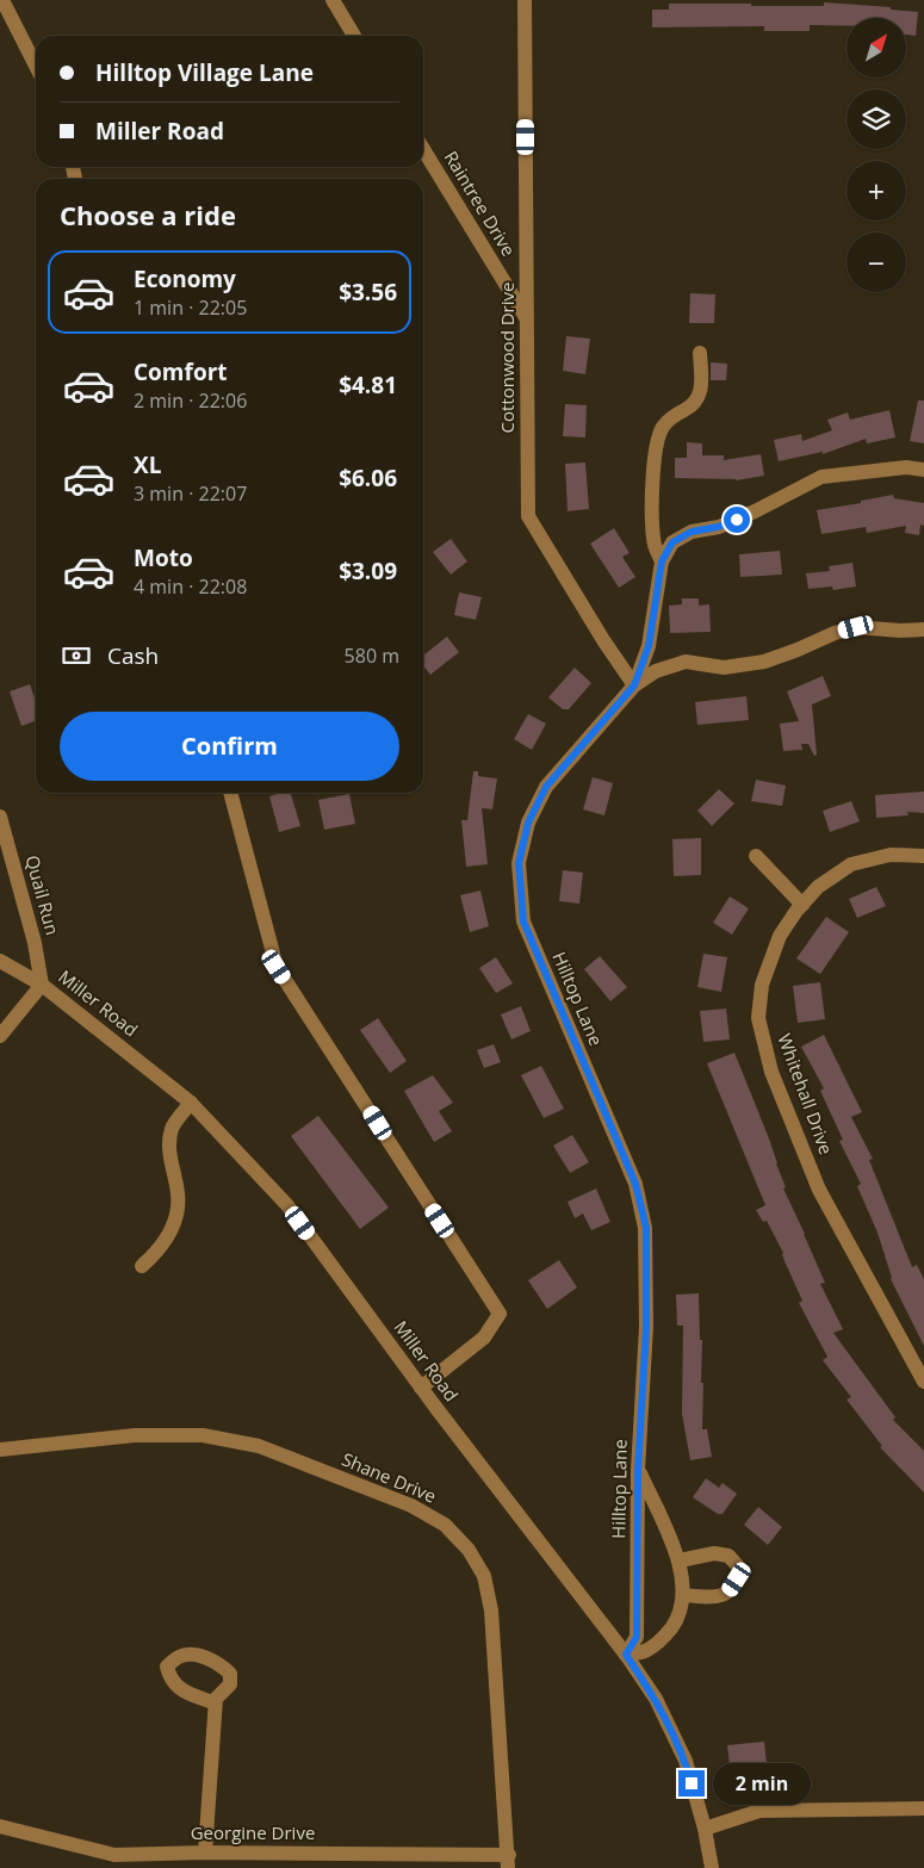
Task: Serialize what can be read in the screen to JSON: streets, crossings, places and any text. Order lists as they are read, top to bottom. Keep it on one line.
{"streets":{"street":["Raintree Drive","Cottonwood Drive","Quail Run","Hilltop Lane","Miller Road","Whitehall Drive","Shane Drive","Georgine Drive"]},"crossings":[["Raintree Drive","Cottonwood Drive"],["Cottonwood Drive","Hilltop Lane"],["Quail Run","Miller Road"],["Hilltop Lane","Miller Road"],["Shane Drive","Georgine Drive"]],"north":"top right","page":{"map_buttons":["+","−"],"banner":["Hilltop Village Lane","Miller Road"],"heading":"Choose a ride","list":[{"name":"Economy","note":"1 min · 22:05","value":"$3.56"},{"name":"Comfort","note":"2 min · 22:06","value":"$4.81"},{"name":"XL","note":"3 min · 22:07","value":"$6.06"},{"name":"Moto","note":"4 min · 22:08","value":"$3.09"}],"pay":["Cash","580 m"],"buttons":"Confirm","bubble":"2 min"}}
